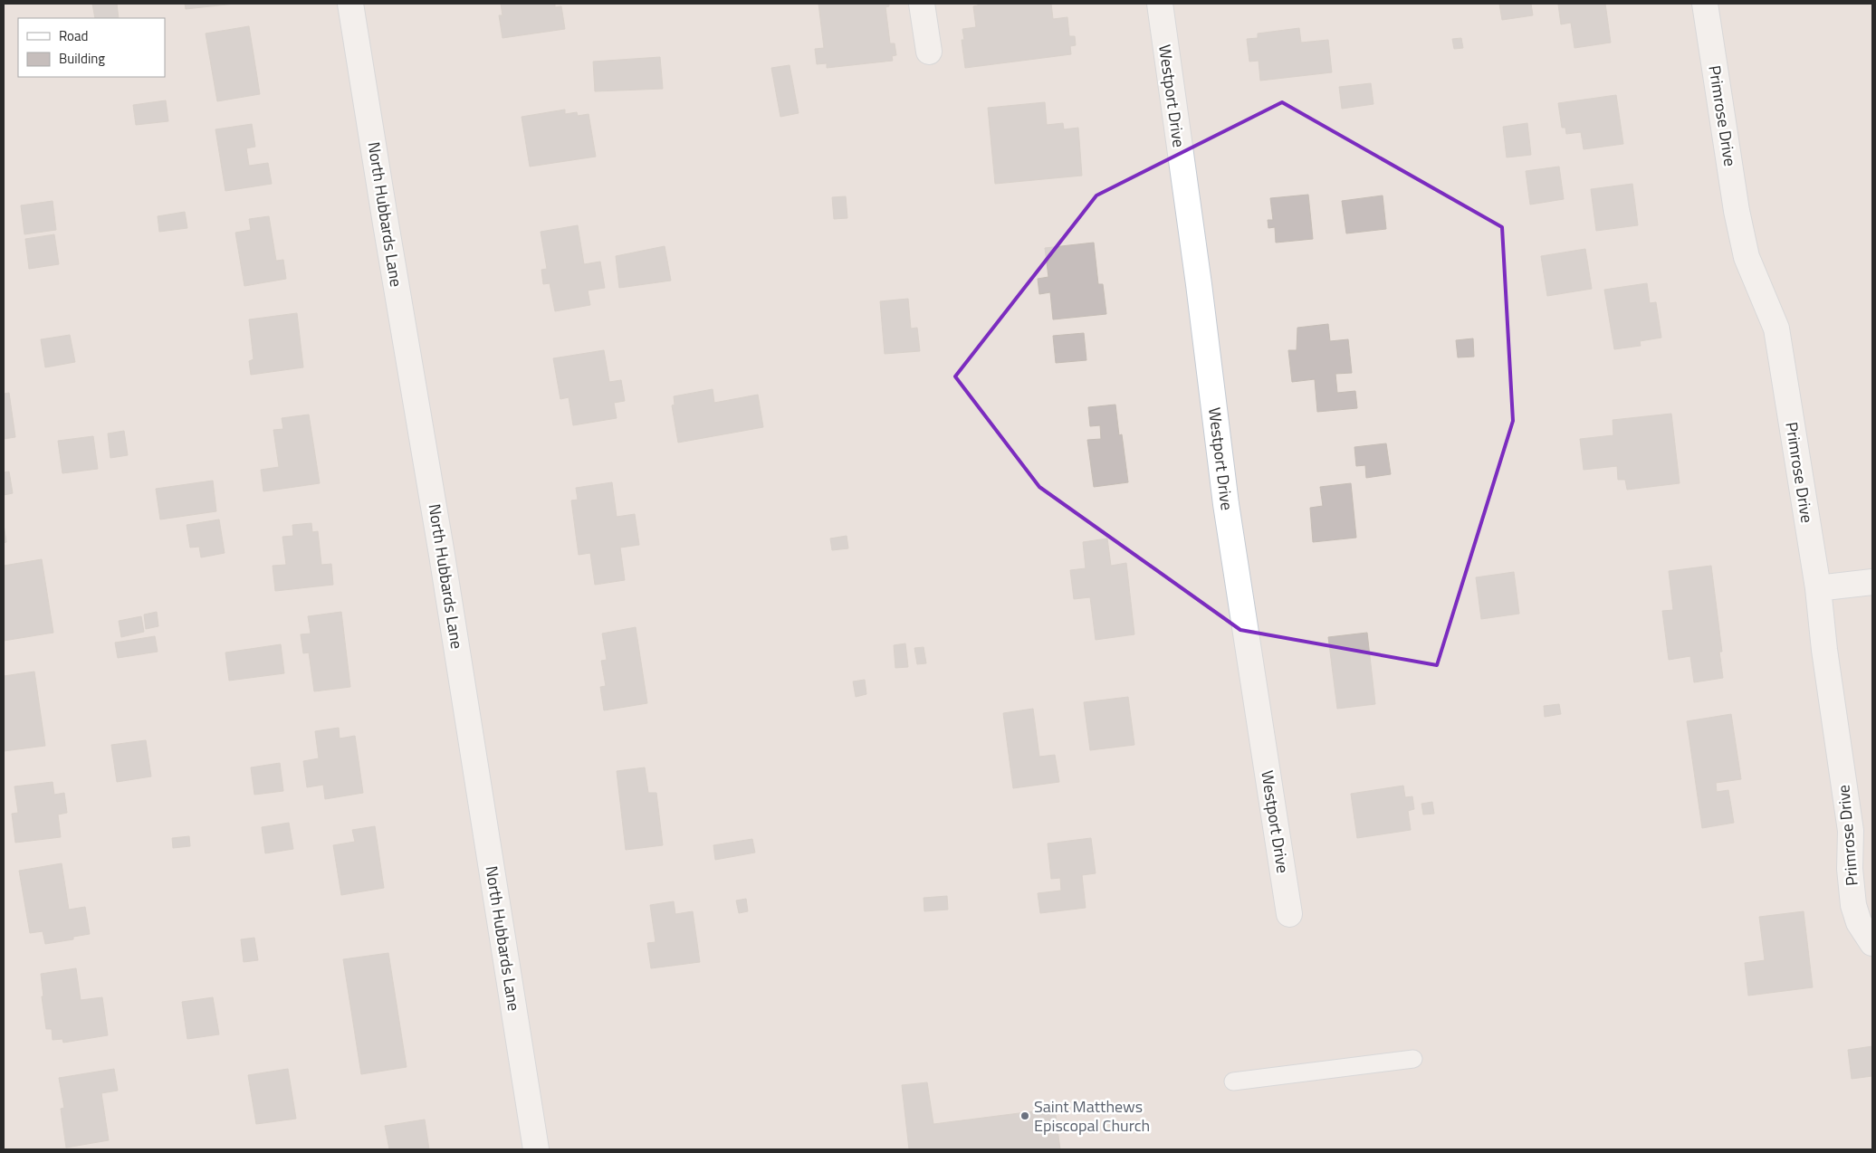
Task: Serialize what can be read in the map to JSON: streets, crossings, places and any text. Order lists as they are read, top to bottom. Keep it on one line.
{"streets":{"street":["Westport Drive","Primrose Drive","North Hubbards Lane"]},"places":["Saint Matthews Episcopal Church"],"legend":["Road","Building"]}
